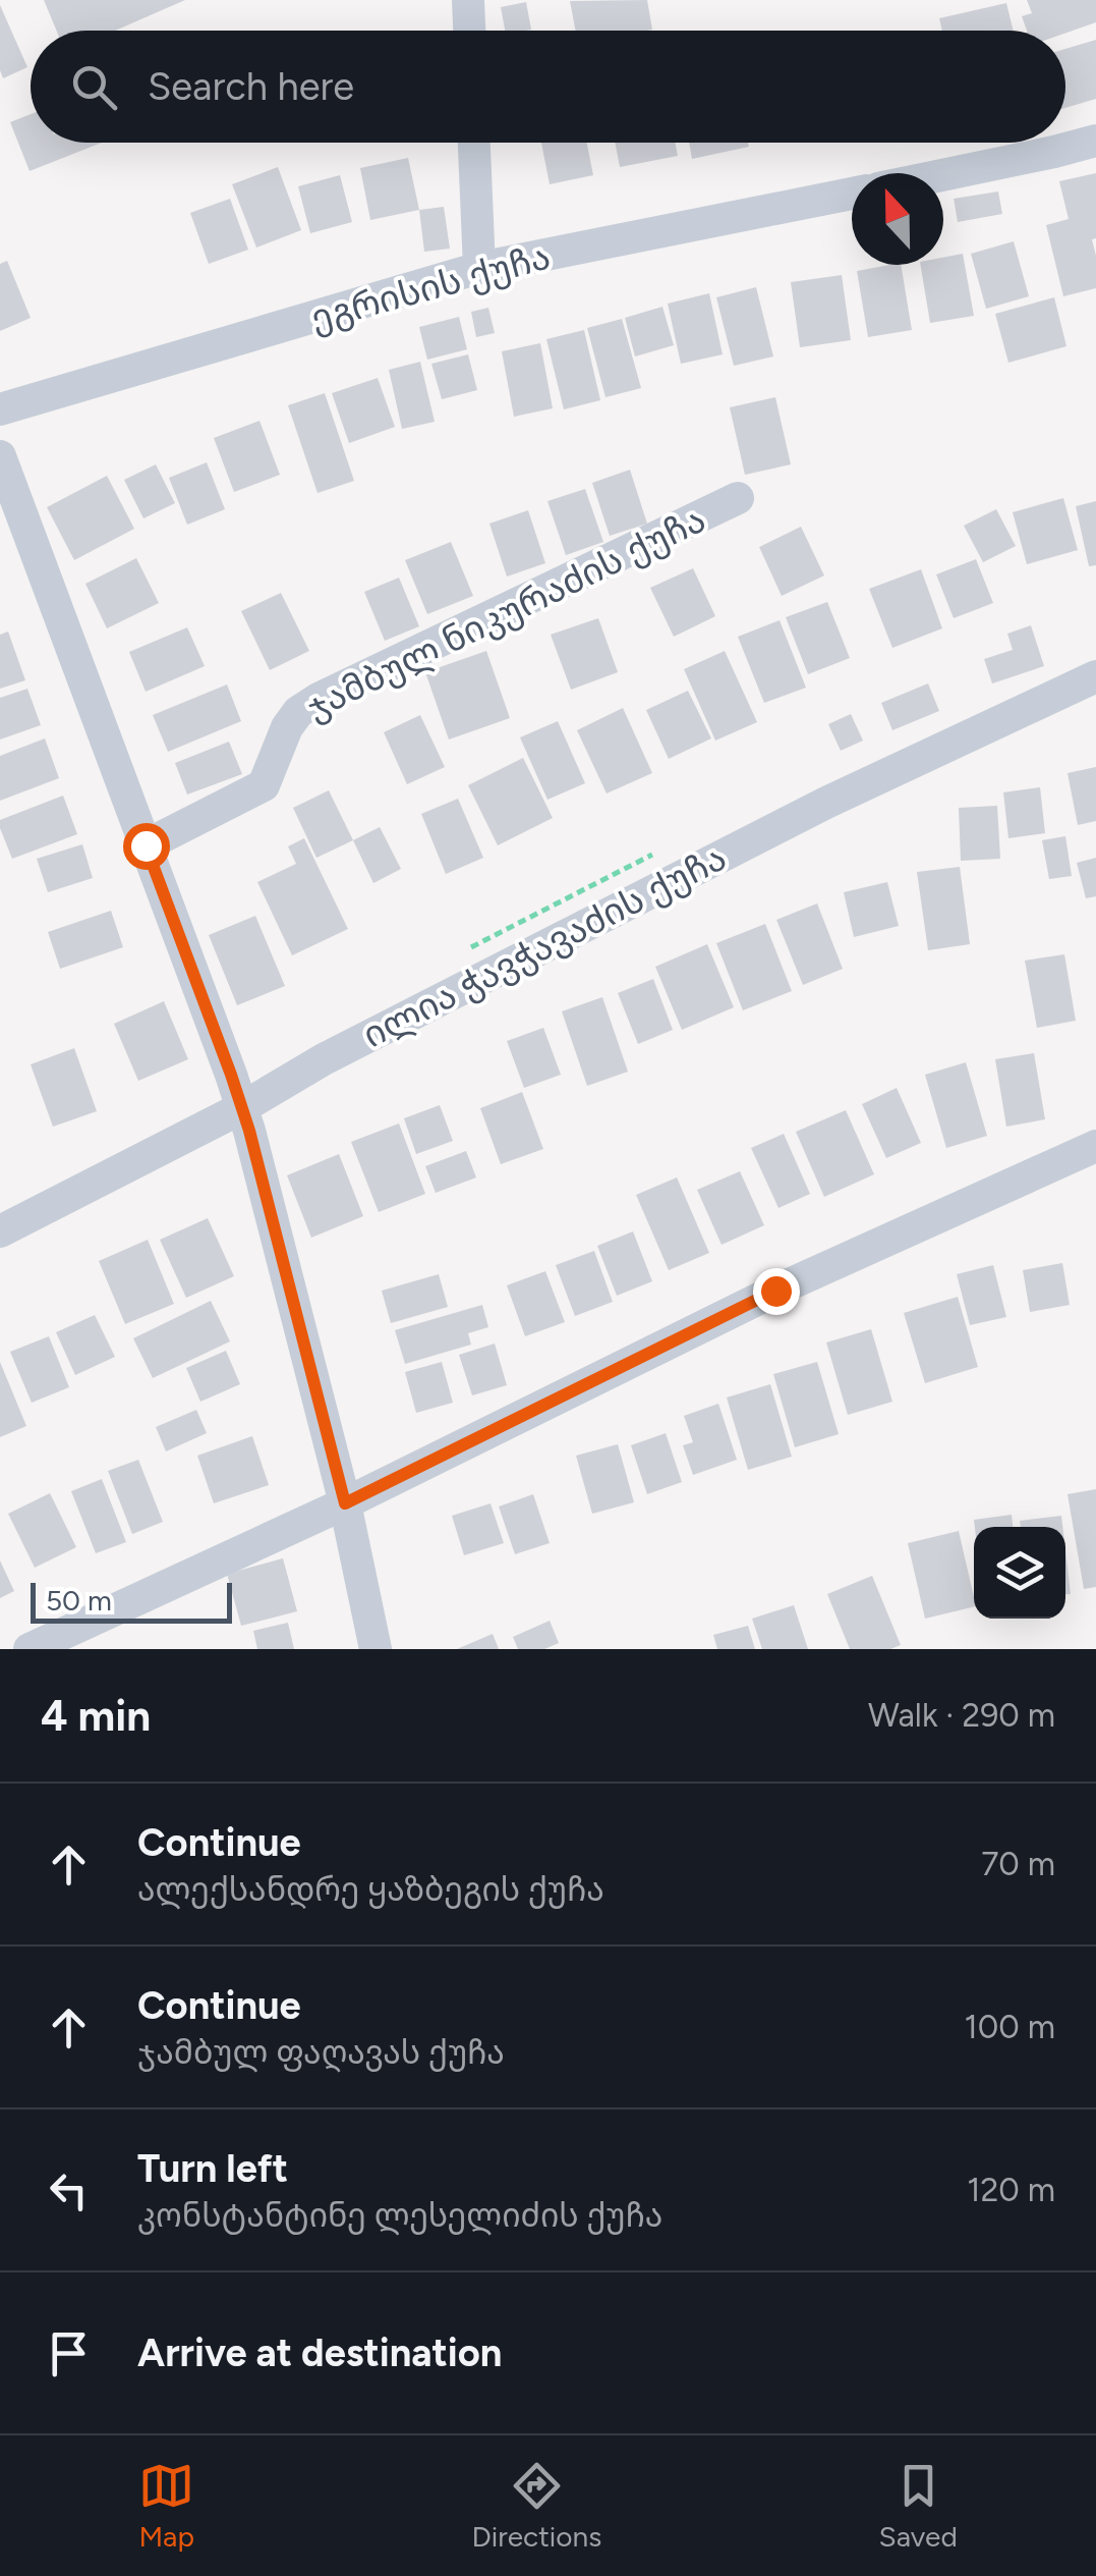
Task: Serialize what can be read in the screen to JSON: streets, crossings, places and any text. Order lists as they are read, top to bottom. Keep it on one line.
{"streets":{"street":["ეგრისის ქუჩა","ჯამბულ ნიკურაძის ქუჩა","ილია ჭავჭავაძის ქუჩა"]},"scale_bar":"50 m","north":"top","page":{"search":"Search here","scale":"50 m","heading":["4 min","Walk · 290 m"],"list":[["Continue","ალექსანდრე ყაზბეგის ქუჩა","70 m"],["Continue","ჯამბულ ფაღავას ქუჩა","100 m"],["Turn left","კონსტანტინე ლესელიძის ქუჩა","120 m"],"Arrive at destination"],"nav":["Map","Directions","Saved"]}}
